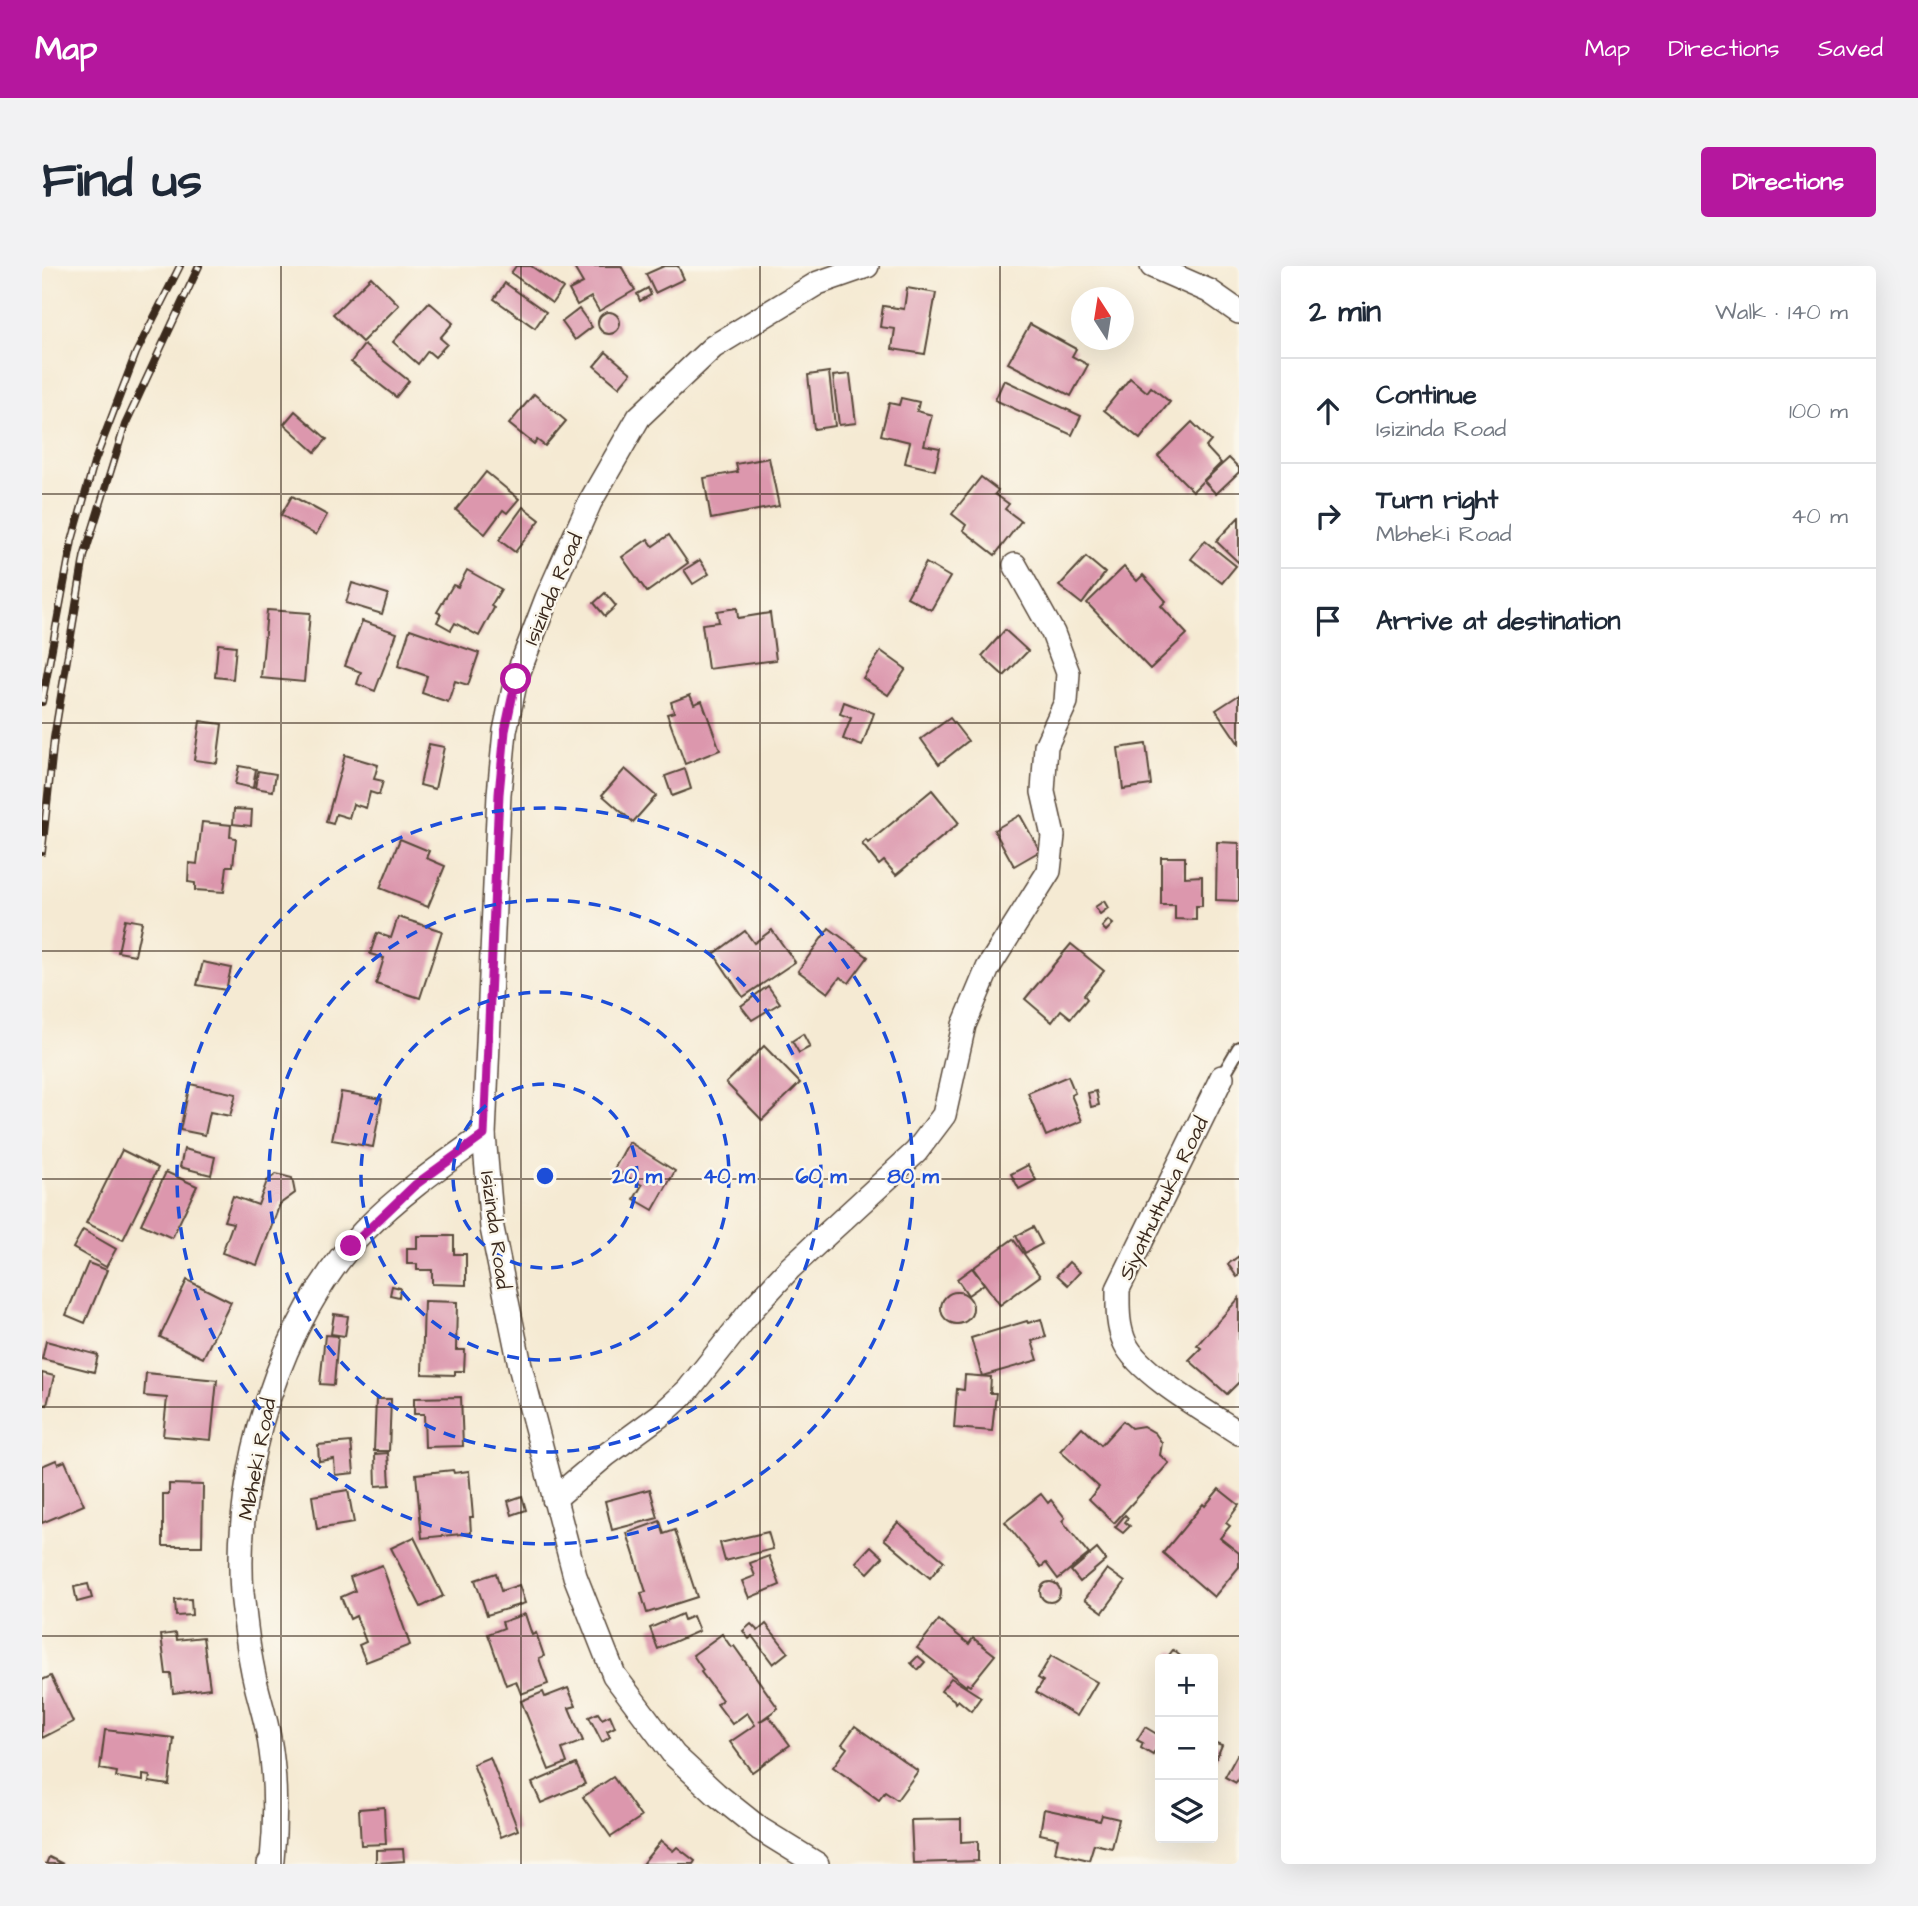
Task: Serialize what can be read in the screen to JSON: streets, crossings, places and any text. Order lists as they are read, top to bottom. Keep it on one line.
{"streets":{"street":["Isizinda Road","Siyathuthuka Road","Mbheki Road"]},"crossings":[["Isizinda Road","Mbheki Road"]],"north":"top","page":{"header":"Map","nav":["Map","Directions","Saved"],"buttons":"Directions","title":"Find us","heading":["2 min","Walk · 140 m"],"list":[["Continue","Isizinda Road","100 m"],["Turn right","Mbheki Road","40 m"],"Arrive at destination"],"map_buttons":["+","−"]},"rings":["20 m","40 m","60 m","80 m"]}
